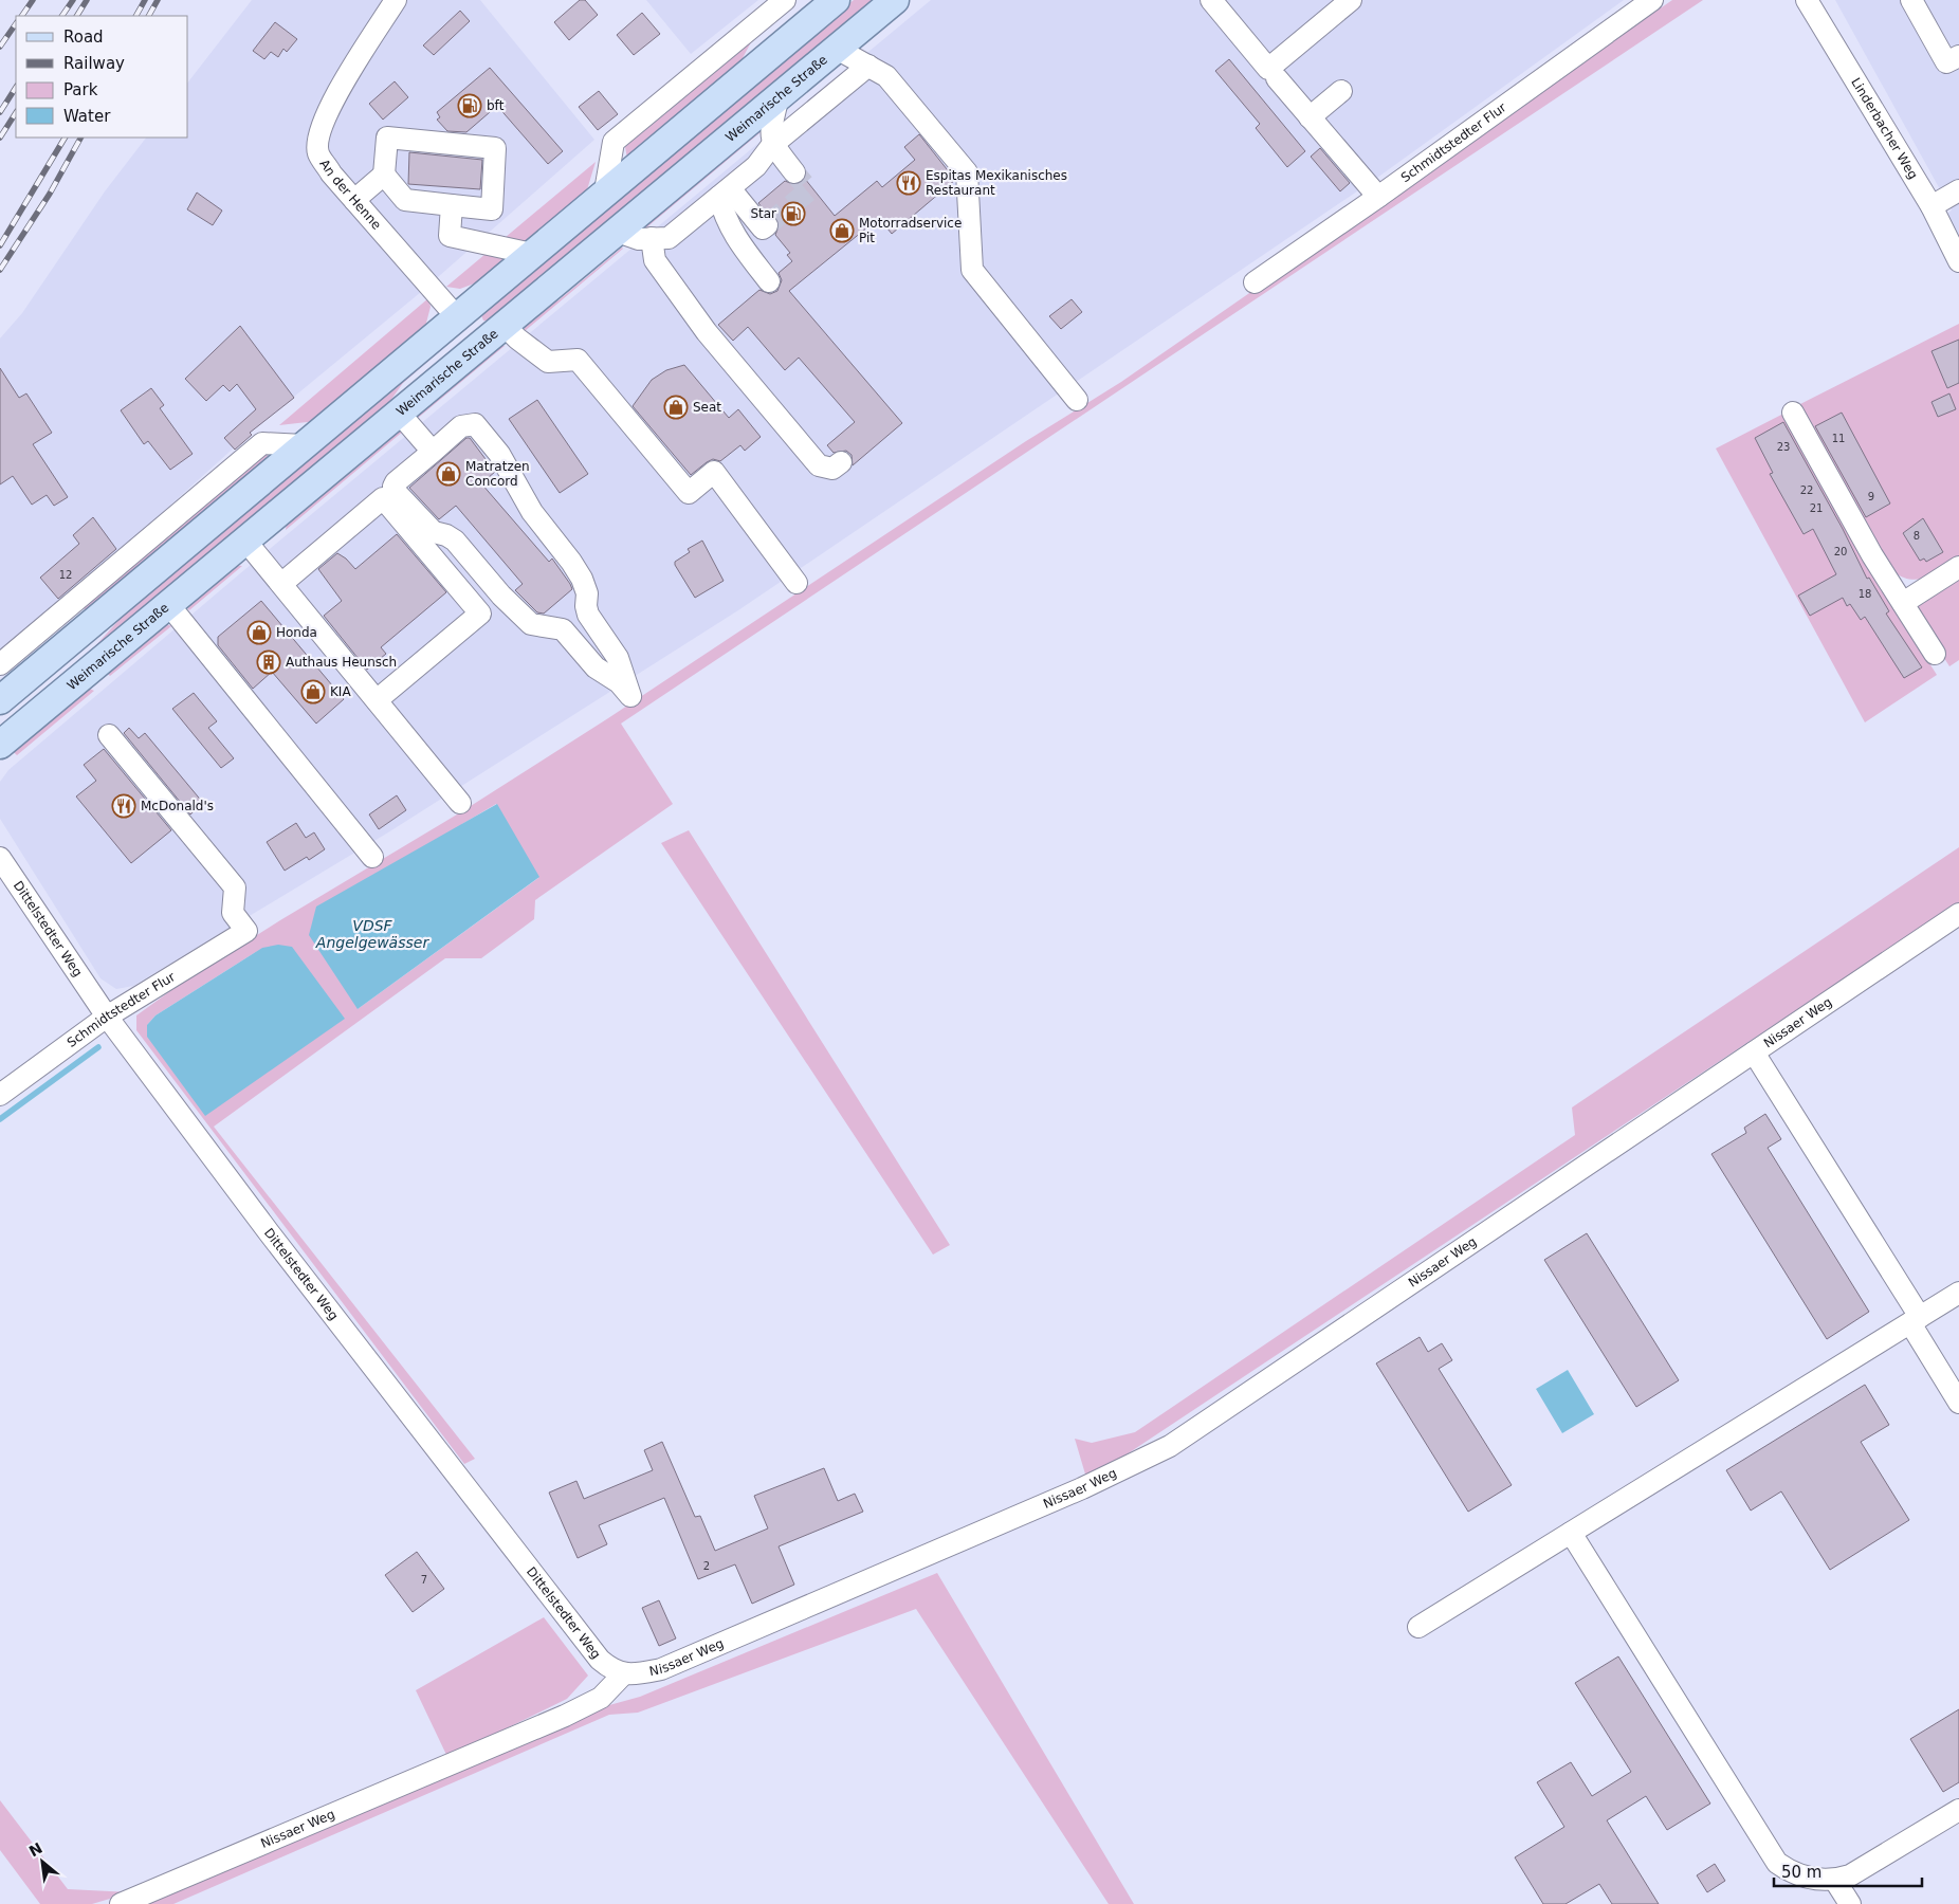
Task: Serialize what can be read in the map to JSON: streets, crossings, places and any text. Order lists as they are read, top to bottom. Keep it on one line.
{"streets":{"main road":["Weimarische Straße"],"street":["Linderbacher Weg","Schmidtstedter Flur","An der Henne","Dittelstedter Weg","Nissaer Weg"]},"crossings":[["Schmidtstedter Flur","Dittelstedter Weg"],["Dittelstedter Weg","Nissaer Weg"]],"water":["VDSF Angelgewässer"],"places":{"fuel station":["bft","Star"],"restaurant":["Espitas Mexikanisches Restaurant","McDonald's"],"shop":["Motorradservice Pit","Seat","Matratzen Concord","Honda","KIA"],"building":["Authaus Heunsch"]},"house_numbers":["11","23","22","9","21","8","20","12","18","2","7"],"legend":["Road","Railway","Park","Water"],"scale_bar":"50 m","north":"top left"}
